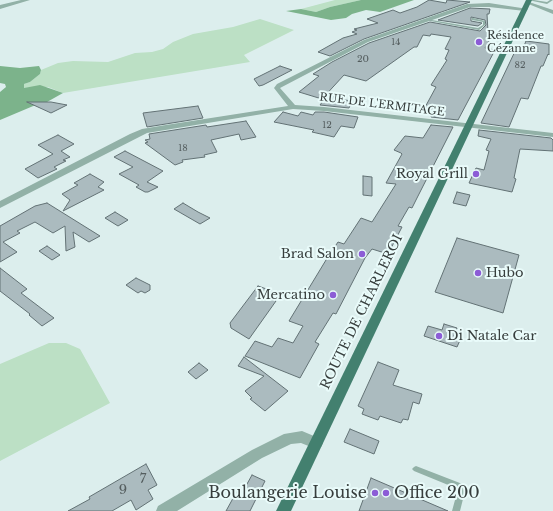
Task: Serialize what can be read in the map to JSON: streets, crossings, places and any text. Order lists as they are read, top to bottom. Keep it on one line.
{"streets":{"main road":["ROUTE DE CHARLEROI"],"street":["RUE DE L'ERMITAGE"]},"crossings":[["RUE DE L'ERMITAGE","ROUTE DE CHARLEROI"]],"places":["Résidence Cézanne","Royal Grill","Brad Salon","Hubo","Mercatino","Di Natale Car","Boulangerie Louise","Office 200"],"house_numbers":["14","20","82","12","18","7","9"]}
